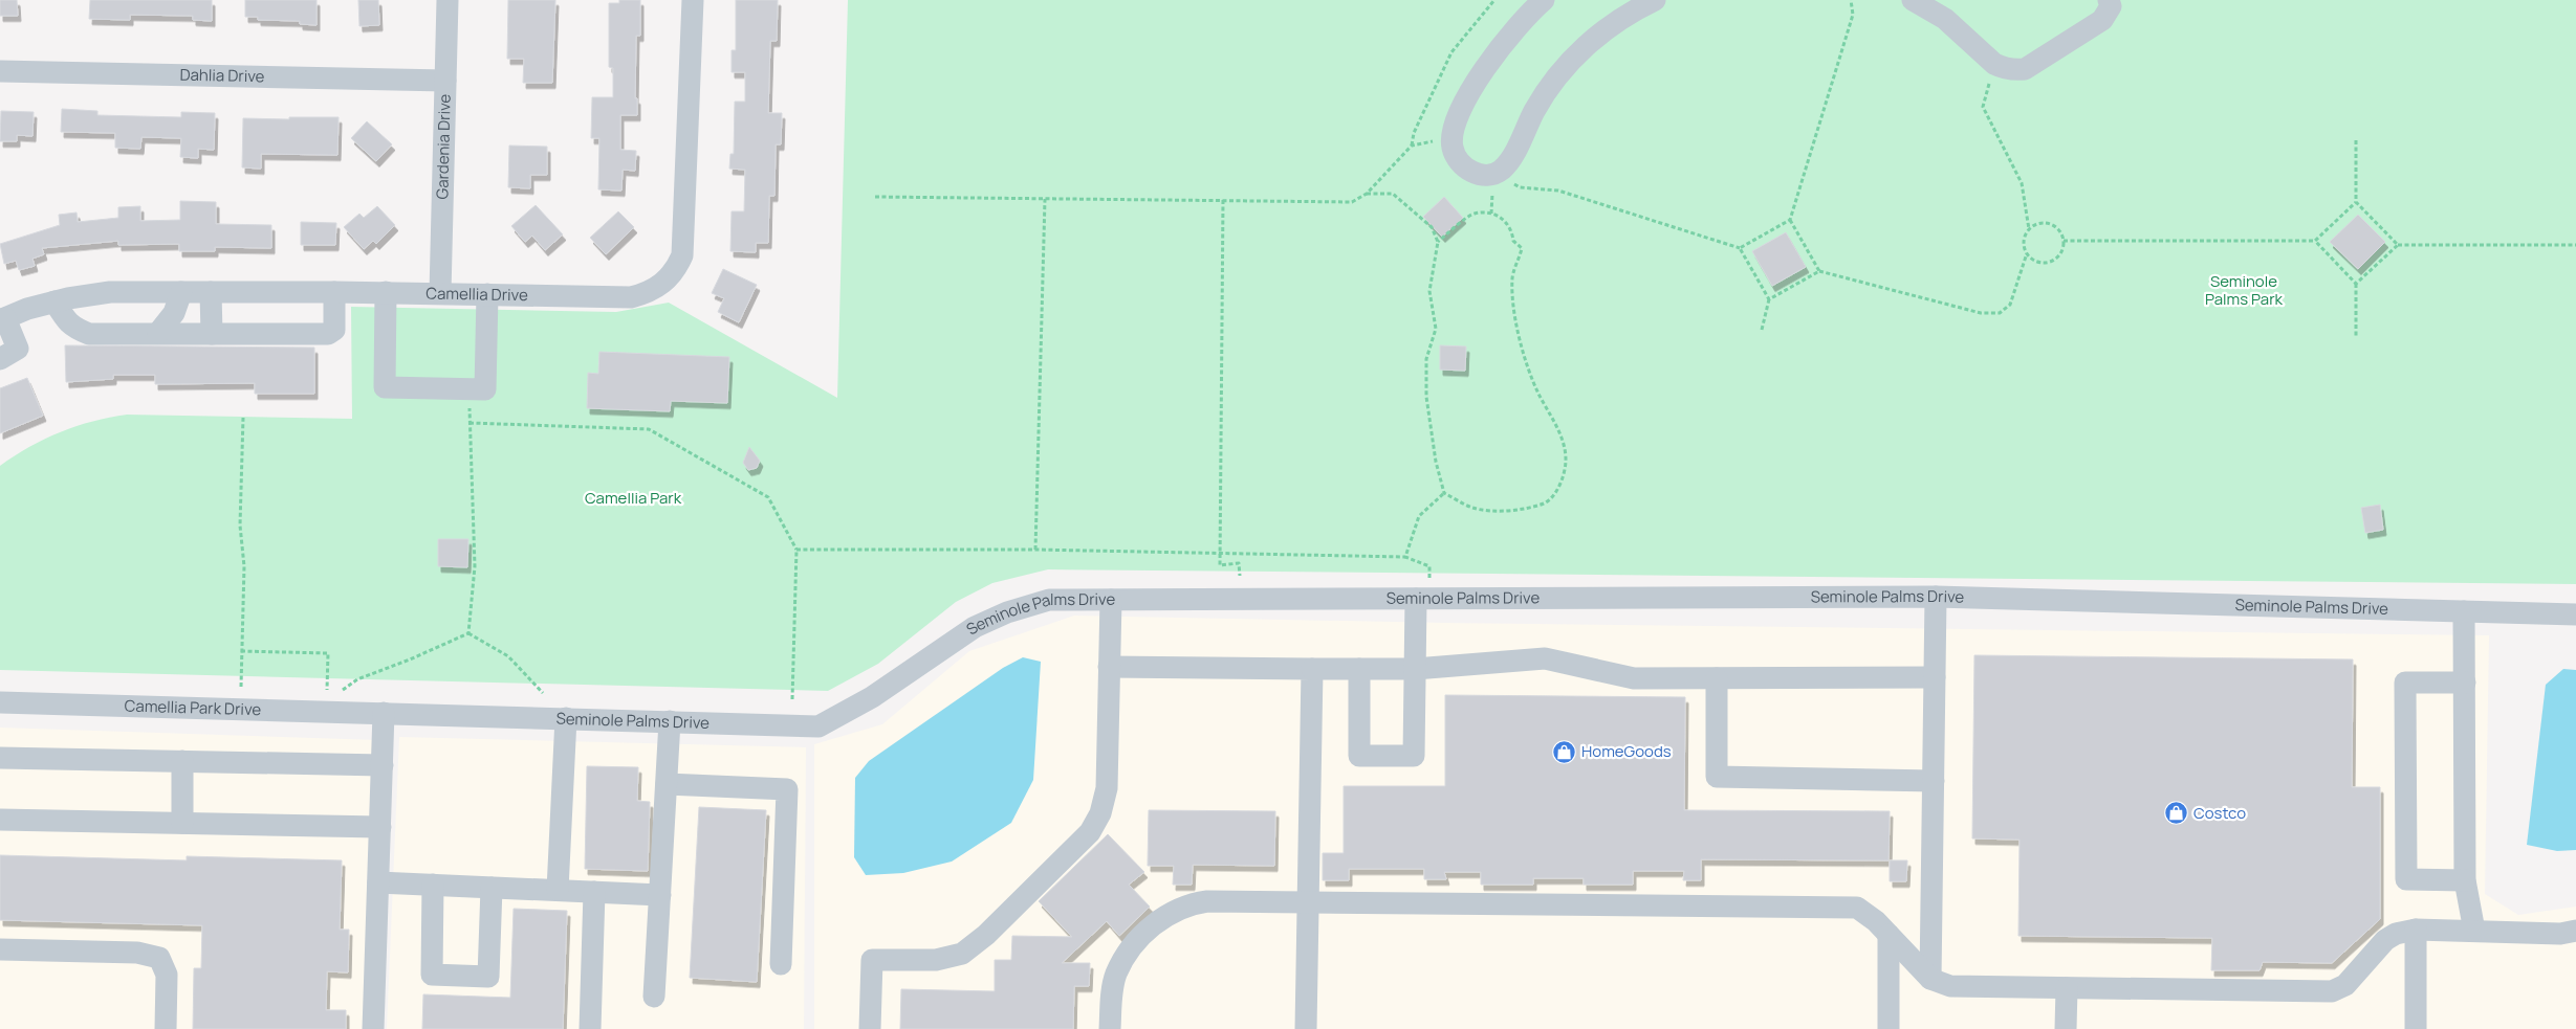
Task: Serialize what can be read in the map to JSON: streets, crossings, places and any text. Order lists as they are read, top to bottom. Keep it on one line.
{"streets":{"street":["Dahlia Drive","Gardenia Drive","Camellia Drive","Seminole Palms Drive","Camellia Park Drive"]},"crossings":[["Dahlia Drive","Gardenia Drive"],["Gardenia Drive","Camellia Drive"],["Seminole Palms Drive","Camellia Park Drive"]],"parks":["Seminole Palms Park","Camellia Park"],"places":{"shop":["HomeGoods","Costco"]}}
